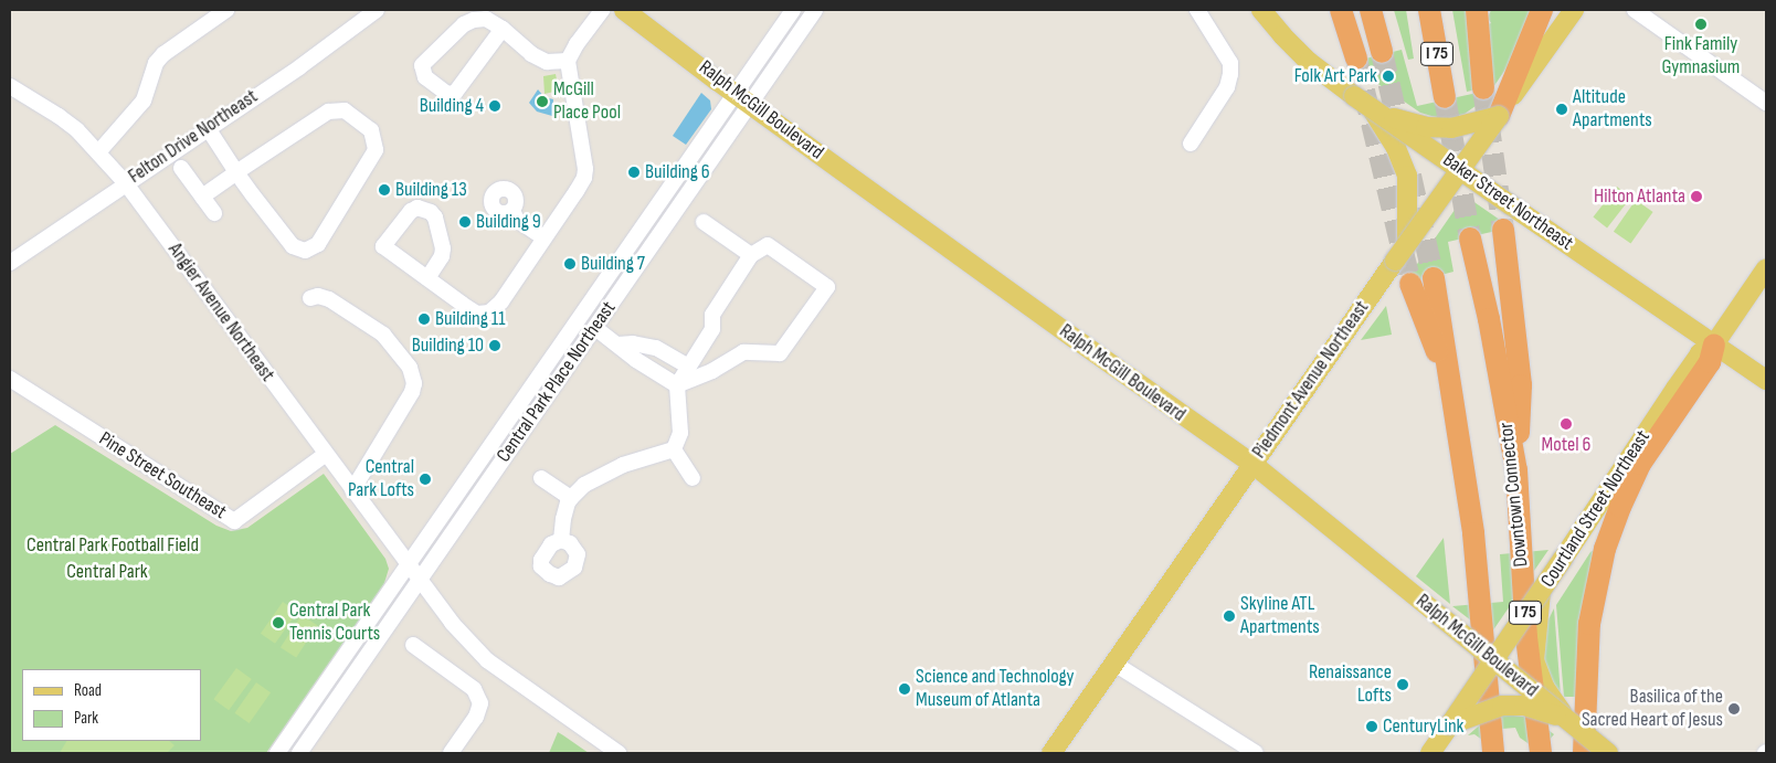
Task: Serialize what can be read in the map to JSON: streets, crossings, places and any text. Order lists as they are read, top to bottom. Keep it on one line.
{"streets":{"highway":["I 75","Downtown Connector"],"main road":["Ralph McGill Boulevard","Baker Street Northeast","Piedmont Avenue Northeast","Courtland Street Northeast"],"street":["Felton Drive Northeast","Angier Avenue Northeast","Central Park Place Northeast","Pine Street Southeast"]},"crossings":[["Ralph McGill Boulevard","Piedmont Avenue Northeast"],["Ralph McGill Boulevard","Central Park Place Northeast"],["Ralph McGill Boulevard","Courtland Street Northeast"],["Felton Drive Northeast","Angier Avenue Northeast"],["Baker Street Northeast","Piedmont Avenue Northeast"],["Baker Street Northeast","Courtland Street Northeast"],["Angier Avenue Northeast","Central Park Place Northeast"],["Angier Avenue Northeast","Pine Street Southeast"]],"parks":["Central Park Football Field","Central Park"],"places":["Fink Family Gymnasium","Folk Art Park","McGill Place Pool","Building 4","Altitude Apartments","Building 6","Building 13","Hilton Atlanta","Building 9","Building 7","Building 11","Building 10","Motel 6","Central Park Lofts","Skyline ATL Apartments","Central Park Tennis Courts","Renaissance Lofts","Science and Technology Museum of Atlanta","Basilica of the Sacred Heart of Jesus","CenturyLink"],"legend":["Road","Park"]}
